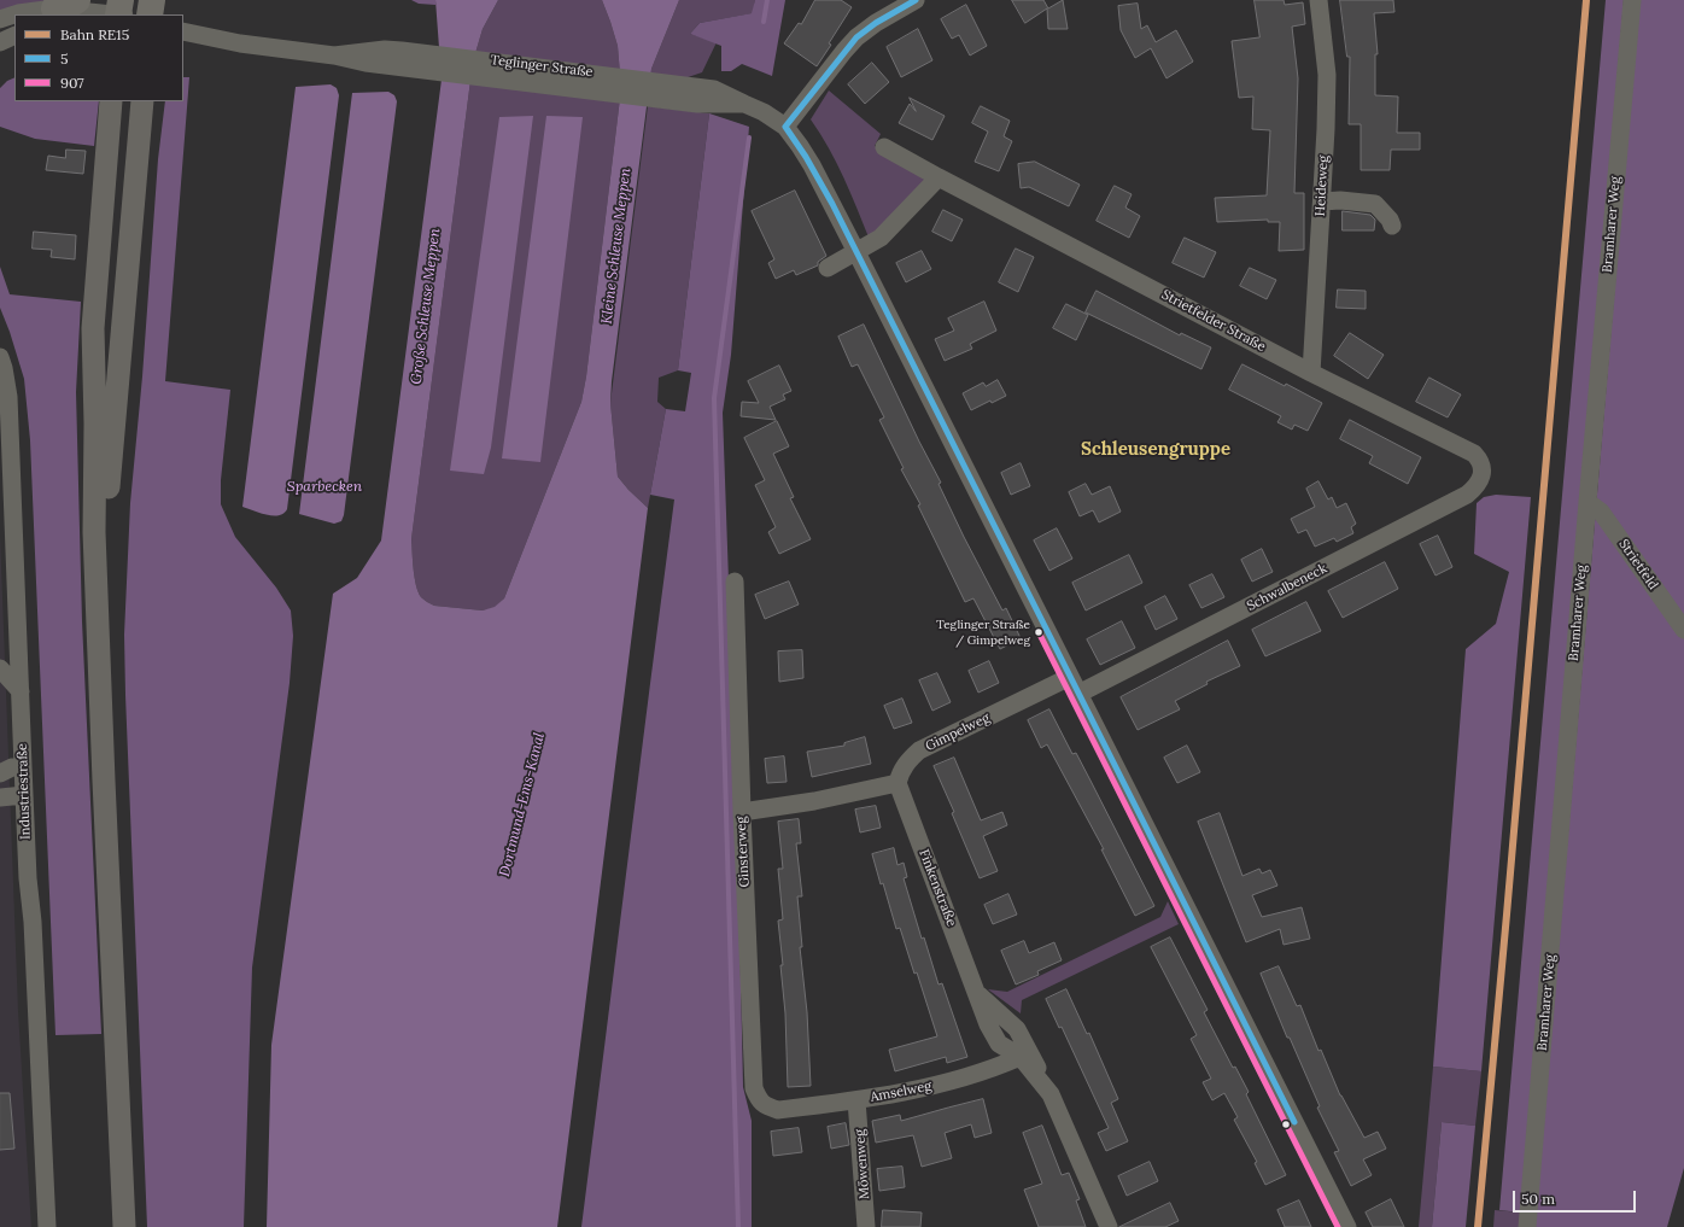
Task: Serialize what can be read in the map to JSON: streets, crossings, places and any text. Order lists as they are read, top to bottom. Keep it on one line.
{"streets":{"street":["Teglinger Straße","Heideweg","Bramharer Weg","Strietfelder Straße","Strietfeld","Schwalbeneck","Gimpelweg","Industriestraße","Ginsterweg","Finkenstraße","Amselweg","Möwenweg"]},"crossings":[["Teglinger Straße","Schwalbeneck"],["Teglinger Straße","Gimpelweg"],["Heideweg","Strietfelder Straße"],["Bramharer Weg","Strietfeld"],["Strietfelder Straße","Schwalbeneck"],["Gimpelweg","Finkenstraße"],["Ginsterweg","Amselweg"],["Finkenstraße","Amselweg"],["Amselweg","Möwenweg"]],"districts":["Schleusengruppe"],"water":["Kleine Schleuse Meppen","Große Schleuse Meppen","Sparbecken","Dortmund-Ems-Kanal"],"places":["Teglinger Straße / Gimpelweg"],"lines":["rail line RE15","transit line 5","transit line 907"],"legend":["Bahn RE15","5","907"],"scale_bar":"50 m"}
